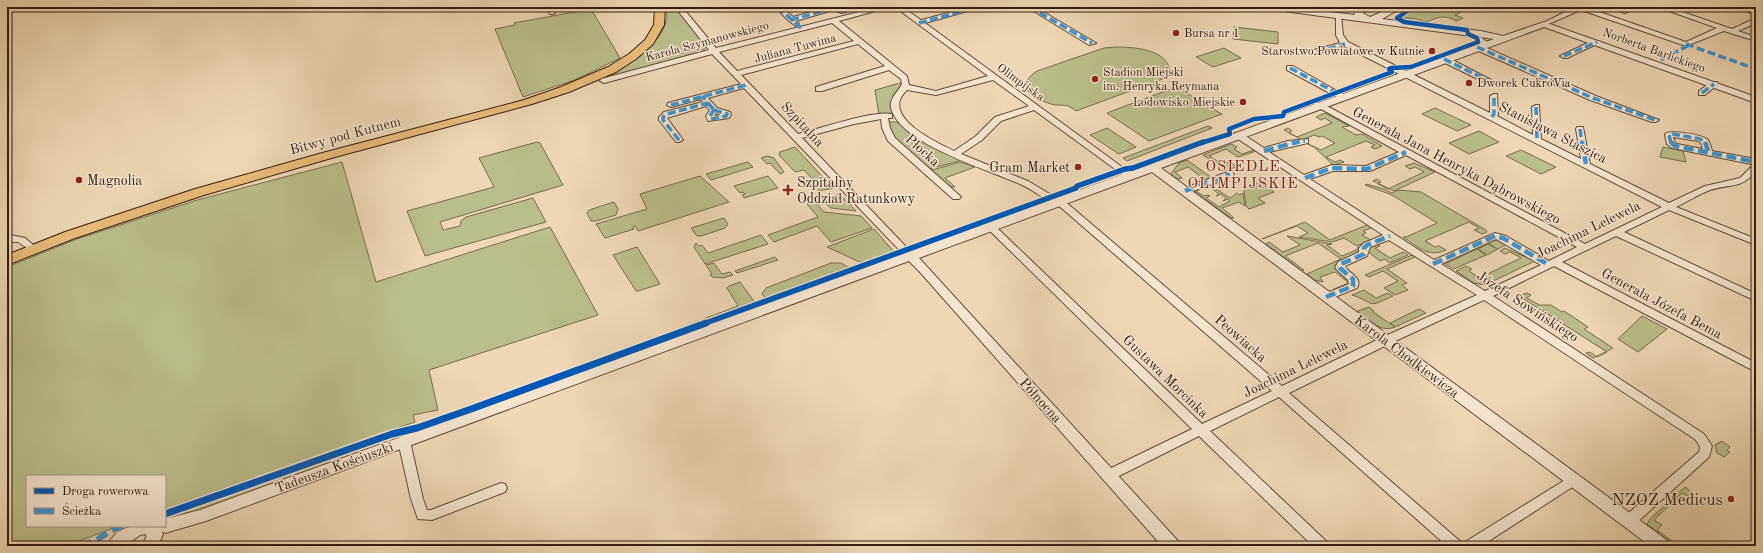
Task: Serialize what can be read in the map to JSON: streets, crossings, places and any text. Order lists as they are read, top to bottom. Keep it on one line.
{"streets":{"main road":["Bitwy pod Kutnem"],"street":["Karola Szymanowskiego","Juliana Tuwima","Norberta Barlickiego","Olimpijska","Szpitalna","Stanisława Staszica","Płocka","Generała Jana Henryka Dąbrowskiego","Joachima Lelewela","Generała Józefa Bema","Józefa Sowińskiego","Peowiacka","Karola Chodkiewicza","Gustawa Morcinka","Północna","Tadeusza Kościuszki"]},"crossings":[["Karola Szymanowskiego","Szpitalna"],["Juliana Tuwima","Szpitalna"],["Norberta Barlickiego","Tadeusza Kościuszki"],["Olimpijska","Tadeusza Kościuszki"],["Szpitalna","Północna"],["Szpitalna","Tadeusza Kościuszki"],["Stanisława Staszica","Joachima Lelewela"],["Stanisława Staszica","Tadeusza Kościuszki"],["Generała Jana Henryka Dąbrowskiego","Joachima Lelewela"],["Generała Jana Henryka Dąbrowskiego","Tadeusza Kościuszki"],["Joachima Lelewela","Generała Józefa Bema"],["Joachima Lelewela","Józefa Sowińskiego"],["Joachima Lelewela","Peowiacka"],["Joachima Lelewela","Karola Chodkiewicza"],["Joachima Lelewela","Gustawa Morcinka"],["Joachima Lelewela","Północna"],["Generała Józefa Bema","Józefa Sowińskiego"],["Józefa Sowińskiego","Karola Chodkiewicza"],["Józefa Sowińskiego","Tadeusza Kościuszki"],["Peowiacka","Tadeusza Kościuszki"],["Karola Chodkiewicza","Tadeusza Kościuszki"],["Gustawa Morcinka","Tadeusza Kościuszki"],["Północna","Tadeusza Kościuszki"]],"districts":["OSIEDLE OLIMPIJSKIE"],"places":{"other":["Bursa nr 1","Starostwo Powiatowe w Kutnie","Stadion Miejski im. Henryka Reymana","Dworek CukroVia","Lodowisko Miejskie","Gram Market","Magnolia","NZOZ Medicus"],"health":["Szpitalny Oddział Ratunkowy"]},"legend":["Droga rowerowa","Ścieżka"]}
